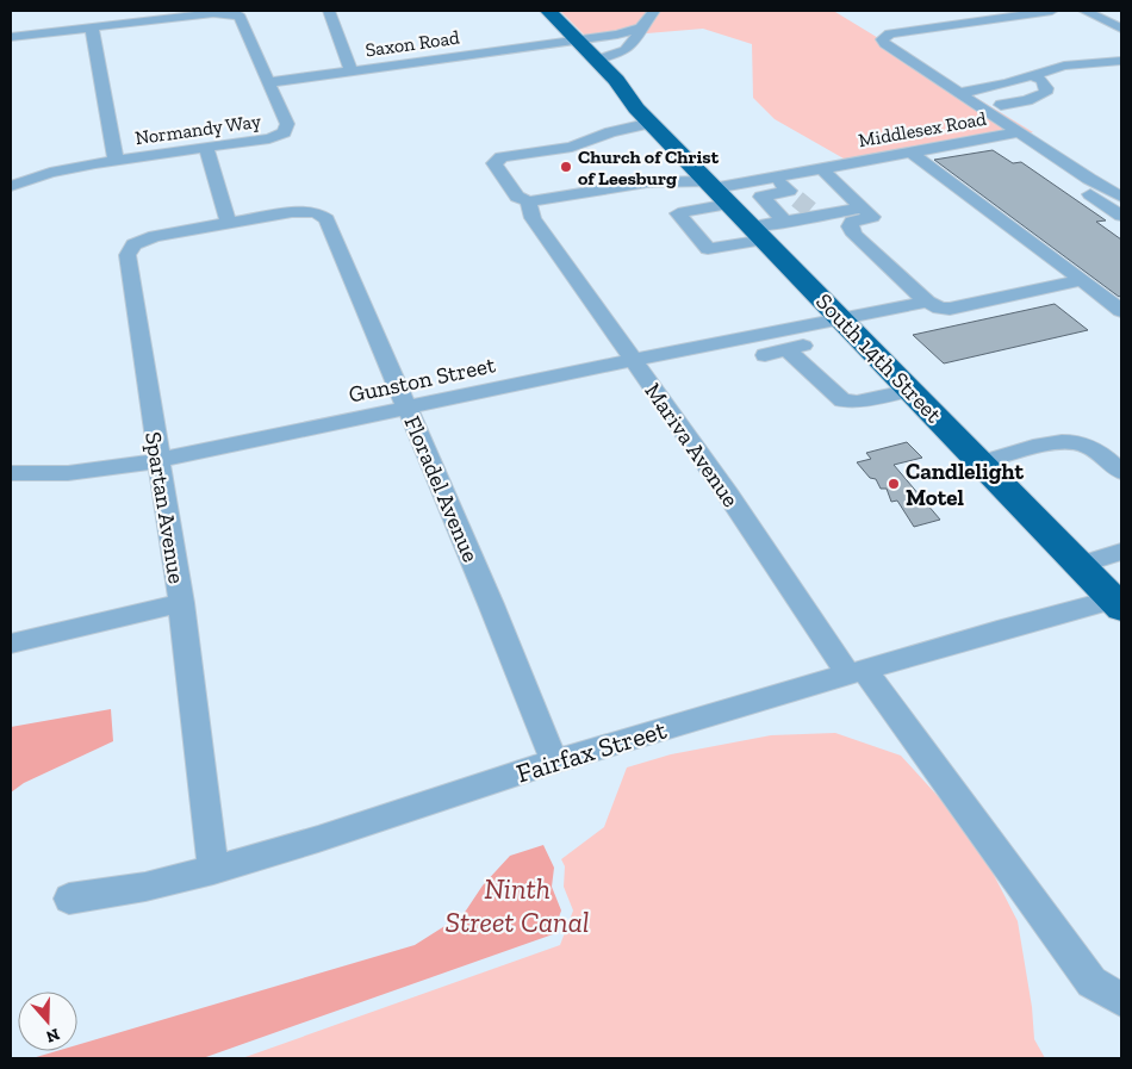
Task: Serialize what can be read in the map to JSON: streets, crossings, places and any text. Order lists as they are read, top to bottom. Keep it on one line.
{"streets":{"highway":["South 14th Street"],"street":["Saxon Road","Normandy Way","Middlesex Road","Gunston Street","Mariva Avenue","Floradel Avenue","Spartan Avenue","Fairfax Street"]},"crossings":[["Saxon Road","Normandy Way"],["Saxon Road","South 14th Street"],["Middlesex Road","South 14th Street"],["South 14th Street","Gunston Street"],["South 14th Street","Mariva Avenue"],["South 14th Street","Fairfax Street"],["Gunston Street","Mariva Avenue"],["Gunston Street","Floradel Avenue"],["Gunston Street","Spartan Avenue"],["Mariva Avenue","Fairfax Street"],["Floradel Avenue","Spartan Avenue"],["Floradel Avenue","Fairfax Street"],["Spartan Avenue","Fairfax Street"]],"water":["Ninth Street Canal"],"places":["Church of Christ of Leesburg","Candlelight Motel"],"north":"bottom"}
